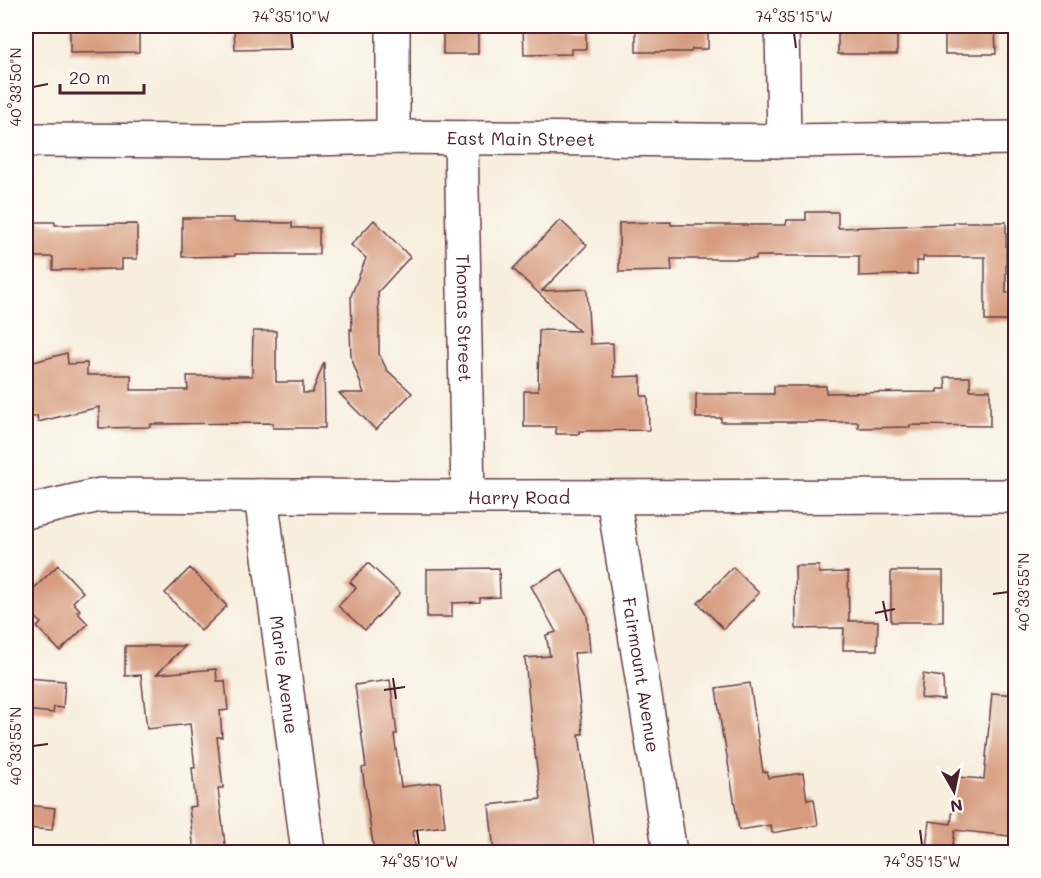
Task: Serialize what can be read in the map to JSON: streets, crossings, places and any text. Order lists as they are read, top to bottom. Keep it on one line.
{"streets":{"street":["East Main Street","Thomas Street","Harry Road","Marie Avenue","Fairmount Avenue"]},"crossings":[["East Main Street","Thomas Street"],["Thomas Street","Harry Road"],["Harry Road","Marie Avenue"],["Harry Road","Fairmount Avenue"]],"scale_bar":"20 m","north":"bottom","coordinates":["74°35'10\"W","74°35'15\"W","40°33'50\"N","40°33'55\"N"]}
